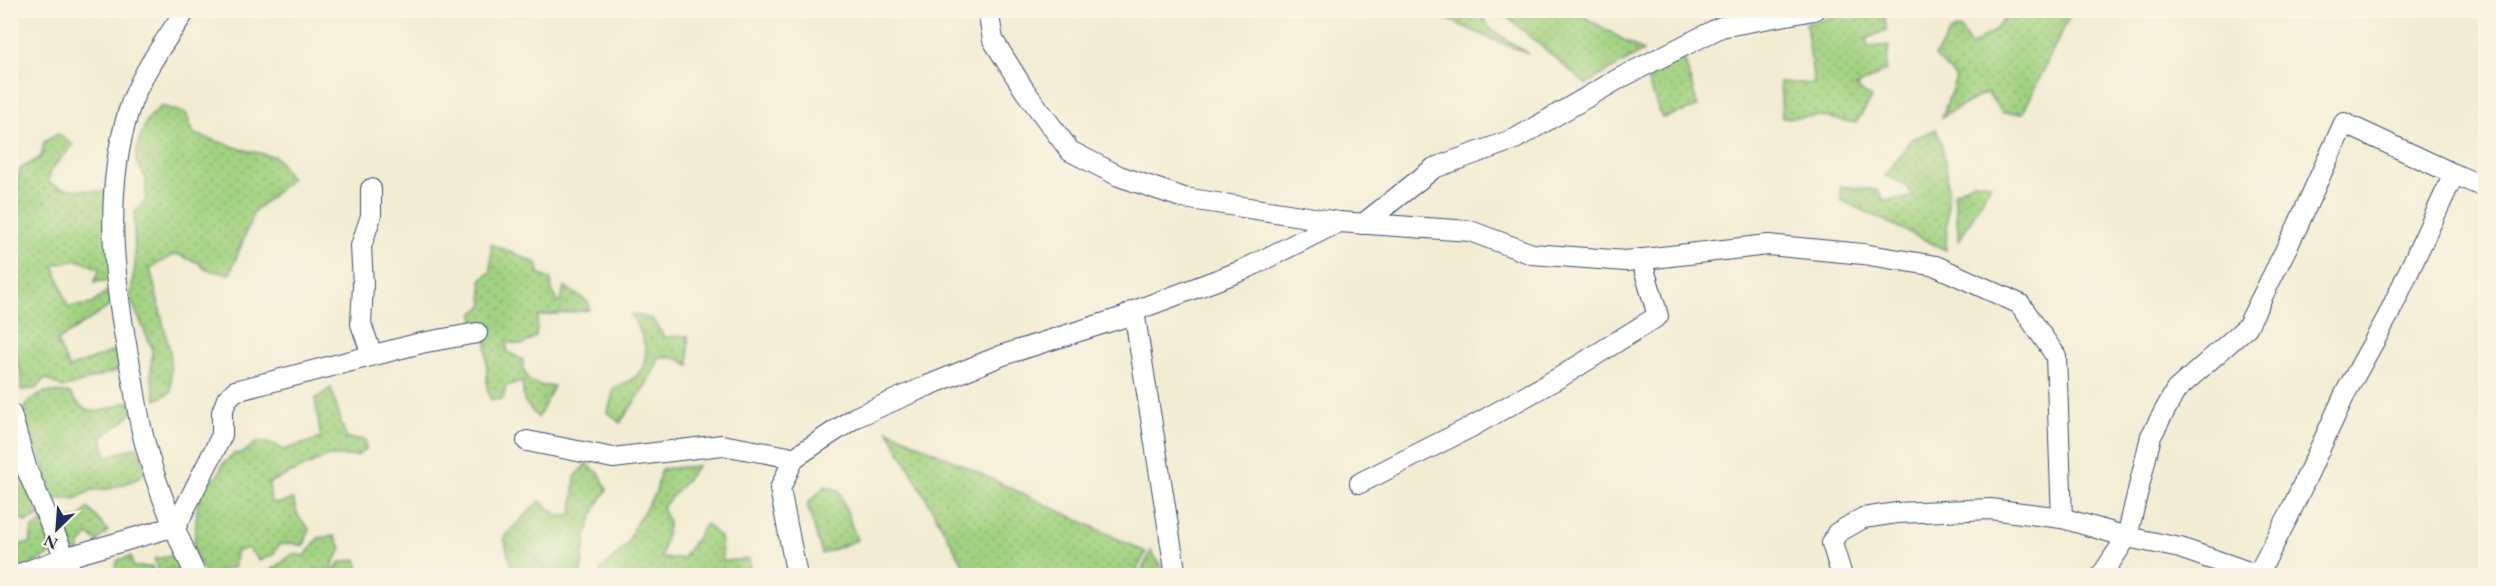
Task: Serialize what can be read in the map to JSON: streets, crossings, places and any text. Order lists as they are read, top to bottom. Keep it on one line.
{"north":"bottom left"}
